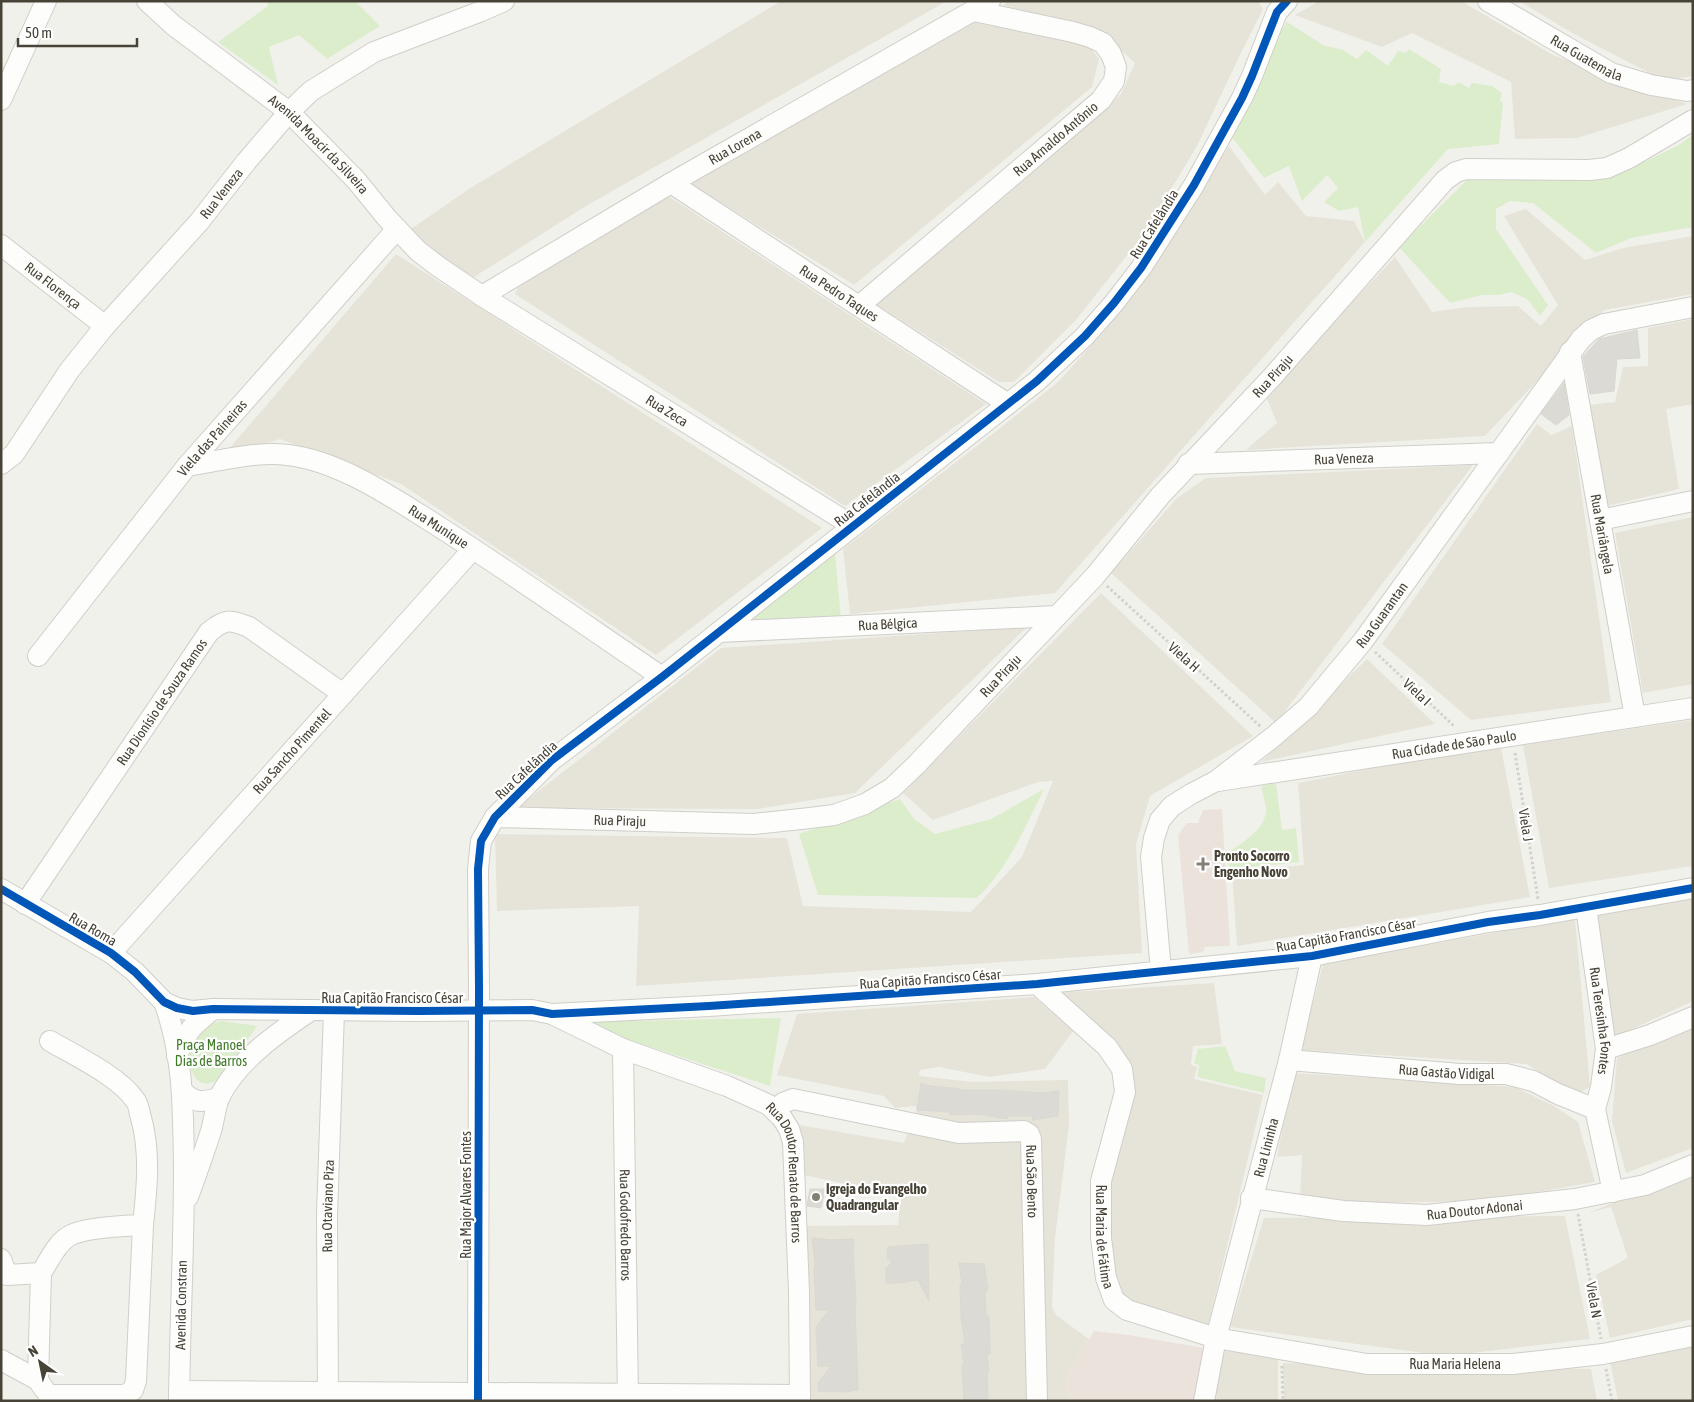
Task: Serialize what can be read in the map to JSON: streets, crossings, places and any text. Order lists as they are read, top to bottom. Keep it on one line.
{"streets":{"street":["Rua Guatemala","Rua Arnaldo Antônio","Avenida Moacir da Silveira","Rua Lorena","Rua Veneza","Rua Cafelândia","Rua Florença","Rua Pedro Taques","Rua Piraju","Rua Zeca","Viela das Paineiras","Rua Munique","Rua Mariângela","Rua Guarantan","Rua Bélgica","Rua Dionísio de Souza Ramos","Rua Cidade de São Paulo","Rua Sancho Pimentel","Rua Roma","Rua Capitão Francisco César","Rua Teresinha Fontes","Rua Gastão Vidigal","Rua Lininha","Rua Doutor Renato de Barros","Rua São Bento","Rua Major Alvares Fontes","Rua Otaviano Piza","Rua Doutor Adonai","Rua Godofredo Barros","Rua Maria de Fátima","Avenida Constran","Rua Maria Helena"],"path":["Viela H","Viela I","Viela J","Viela N"]},"crossings":[["Rua Arnaldo Antônio","Rua Lorena"],["Rua Arnaldo Antônio","Rua Pedro Taques"],["Avenida Moacir da Silveira","Rua Lorena"],["Avenida Moacir da Silveira","Rua Veneza"],["Avenida Moacir da Silveira","Rua Zeca"],["Avenida Moacir da Silveira","Viela das Paineiras"],["Rua Lorena","Rua Pedro Taques"],["Rua Lorena","Rua Zeca"],["Rua Veneza","Rua Florença"],["Rua Veneza","Rua Piraju"],["Rua Veneza","Rua Guarantan"],["Rua Cafelândia","Rua Pedro Taques"],["Rua Cafelândia","Rua Piraju"],["Rua Cafelândia","Rua Zeca"],["Rua Cafelândia","Rua Munique"],["Rua Cafelândia","Rua Bélgica"],["Rua Cafelândia","Rua Major Alvares Fontes"],["Rua Piraju","Rua Bélgica"],["Rua Piraju","Viela H"],["Viela das Paineiras","Rua Munique"],["Rua Munique","Rua Sancho Pimentel"],["Rua Mariângela","Rua Guarantan"],["Rua Mariângela","Rua Cidade de São Paulo"],["Rua Guarantan","Viela H"],["Rua Guarantan","Viela I"],["Rua Guarantan","Rua Cidade de São Paulo"],["Rua Guarantan","Rua Capitão Francisco César"],["Viela I","Rua Cidade de São Paulo"],["Rua Dionísio de Souza Ramos","Rua Sancho Pimentel"],["Rua Dionísio de Souza Ramos","Rua Roma"],["Rua Cidade de São Paulo","Viela J"],["Rua Sancho Pimentel","Rua Roma"],["Viela J","Rua Capitão Francisco César"],["Rua Roma","Rua Capitão Francisco César"],["Rua Roma","Avenida Constran"],["Rua Capitão Francisco César","Rua Teresinha Fontes"],["Rua Capitão Francisco César","Rua Lininha"],["Rua Capitão Francisco César","Rua Doutor Renato de Barros"],["Rua Capitão Francisco César","Rua Major Alvares Fontes"],["Rua Capitão Francisco César","Rua Otaviano Piza"],["Rua Capitão Francisco César","Rua Maria de Fátima"],["Rua Capitão Francisco César","Avenida Constran"],["Rua Teresinha Fontes","Rua Gastão Vidigal"],["Rua Teresinha Fontes","Rua Doutor Adonai"],["Rua Gastão Vidigal","Rua Lininha"],["Rua Lininha","Rua Doutor Adonai"],["Rua Lininha","Rua Maria de Fátima"],["Rua Lininha","Rua Maria Helena"],["Rua Doutor Renato de Barros","Rua São Bento"],["Rua Doutor Renato de Barros","Rua Godofredo Barros"],["Rua Doutor Adonai","Viela N"],["Rua Maria de Fátima","Rua Maria Helena"],["Viela N","Rua Maria Helena"]],"parks":["Praça Manoel Dias de Barros"],"places":{"health":["Pronto Socorro Engenho Novo"],"other":["Igreja do Evangelho Quadrangular"]},"scale_bar":"50 m","north":"top left"}
